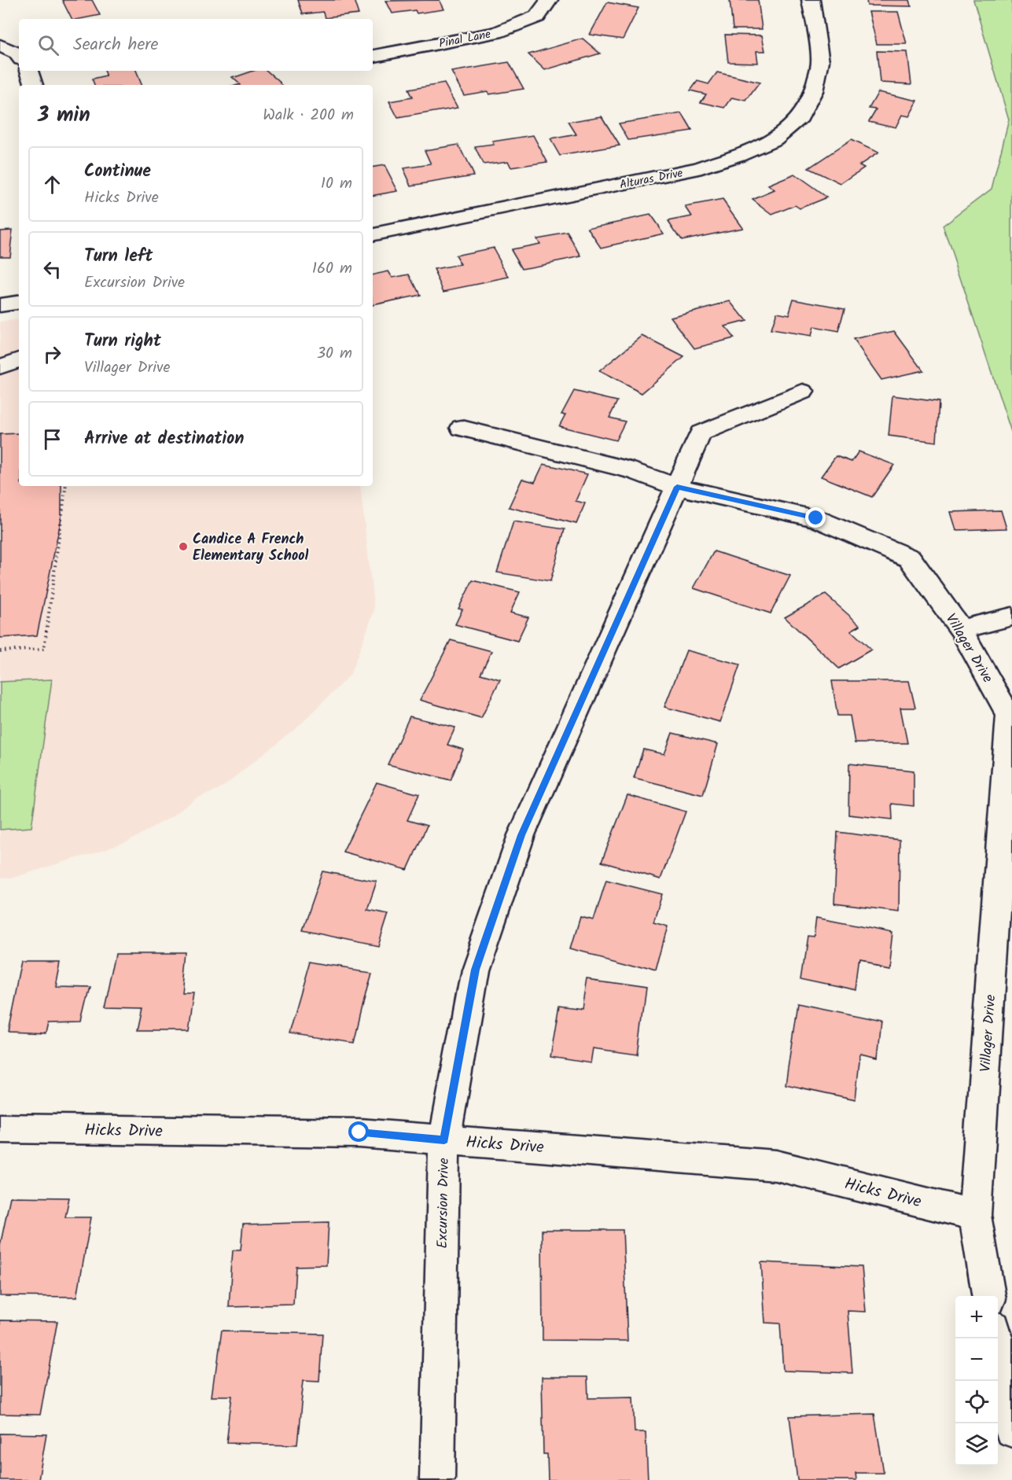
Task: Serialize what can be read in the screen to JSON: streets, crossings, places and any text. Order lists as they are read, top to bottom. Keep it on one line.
{"streets":{"street":["Pinal Lane","Alturas Drive","Villager Drive","Hicks Drive","Excursion Drive"]},"crossings":[["Villager Drive","Hicks Drive"],["Villager Drive","Excursion Drive"],["Hicks Drive","Excursion Drive"]],"places":["Candice A French Elementary School"],"page":{"search":"Search here","heading":["3 min","Walk · 200 m"],"list":[["Continue","Hicks Drive","10 m"],["Turn left","Excursion Drive","160 m"],["Turn right","Villager Drive","30 m"],"Arrive at destination"],"map_buttons":["+","−"]}}
